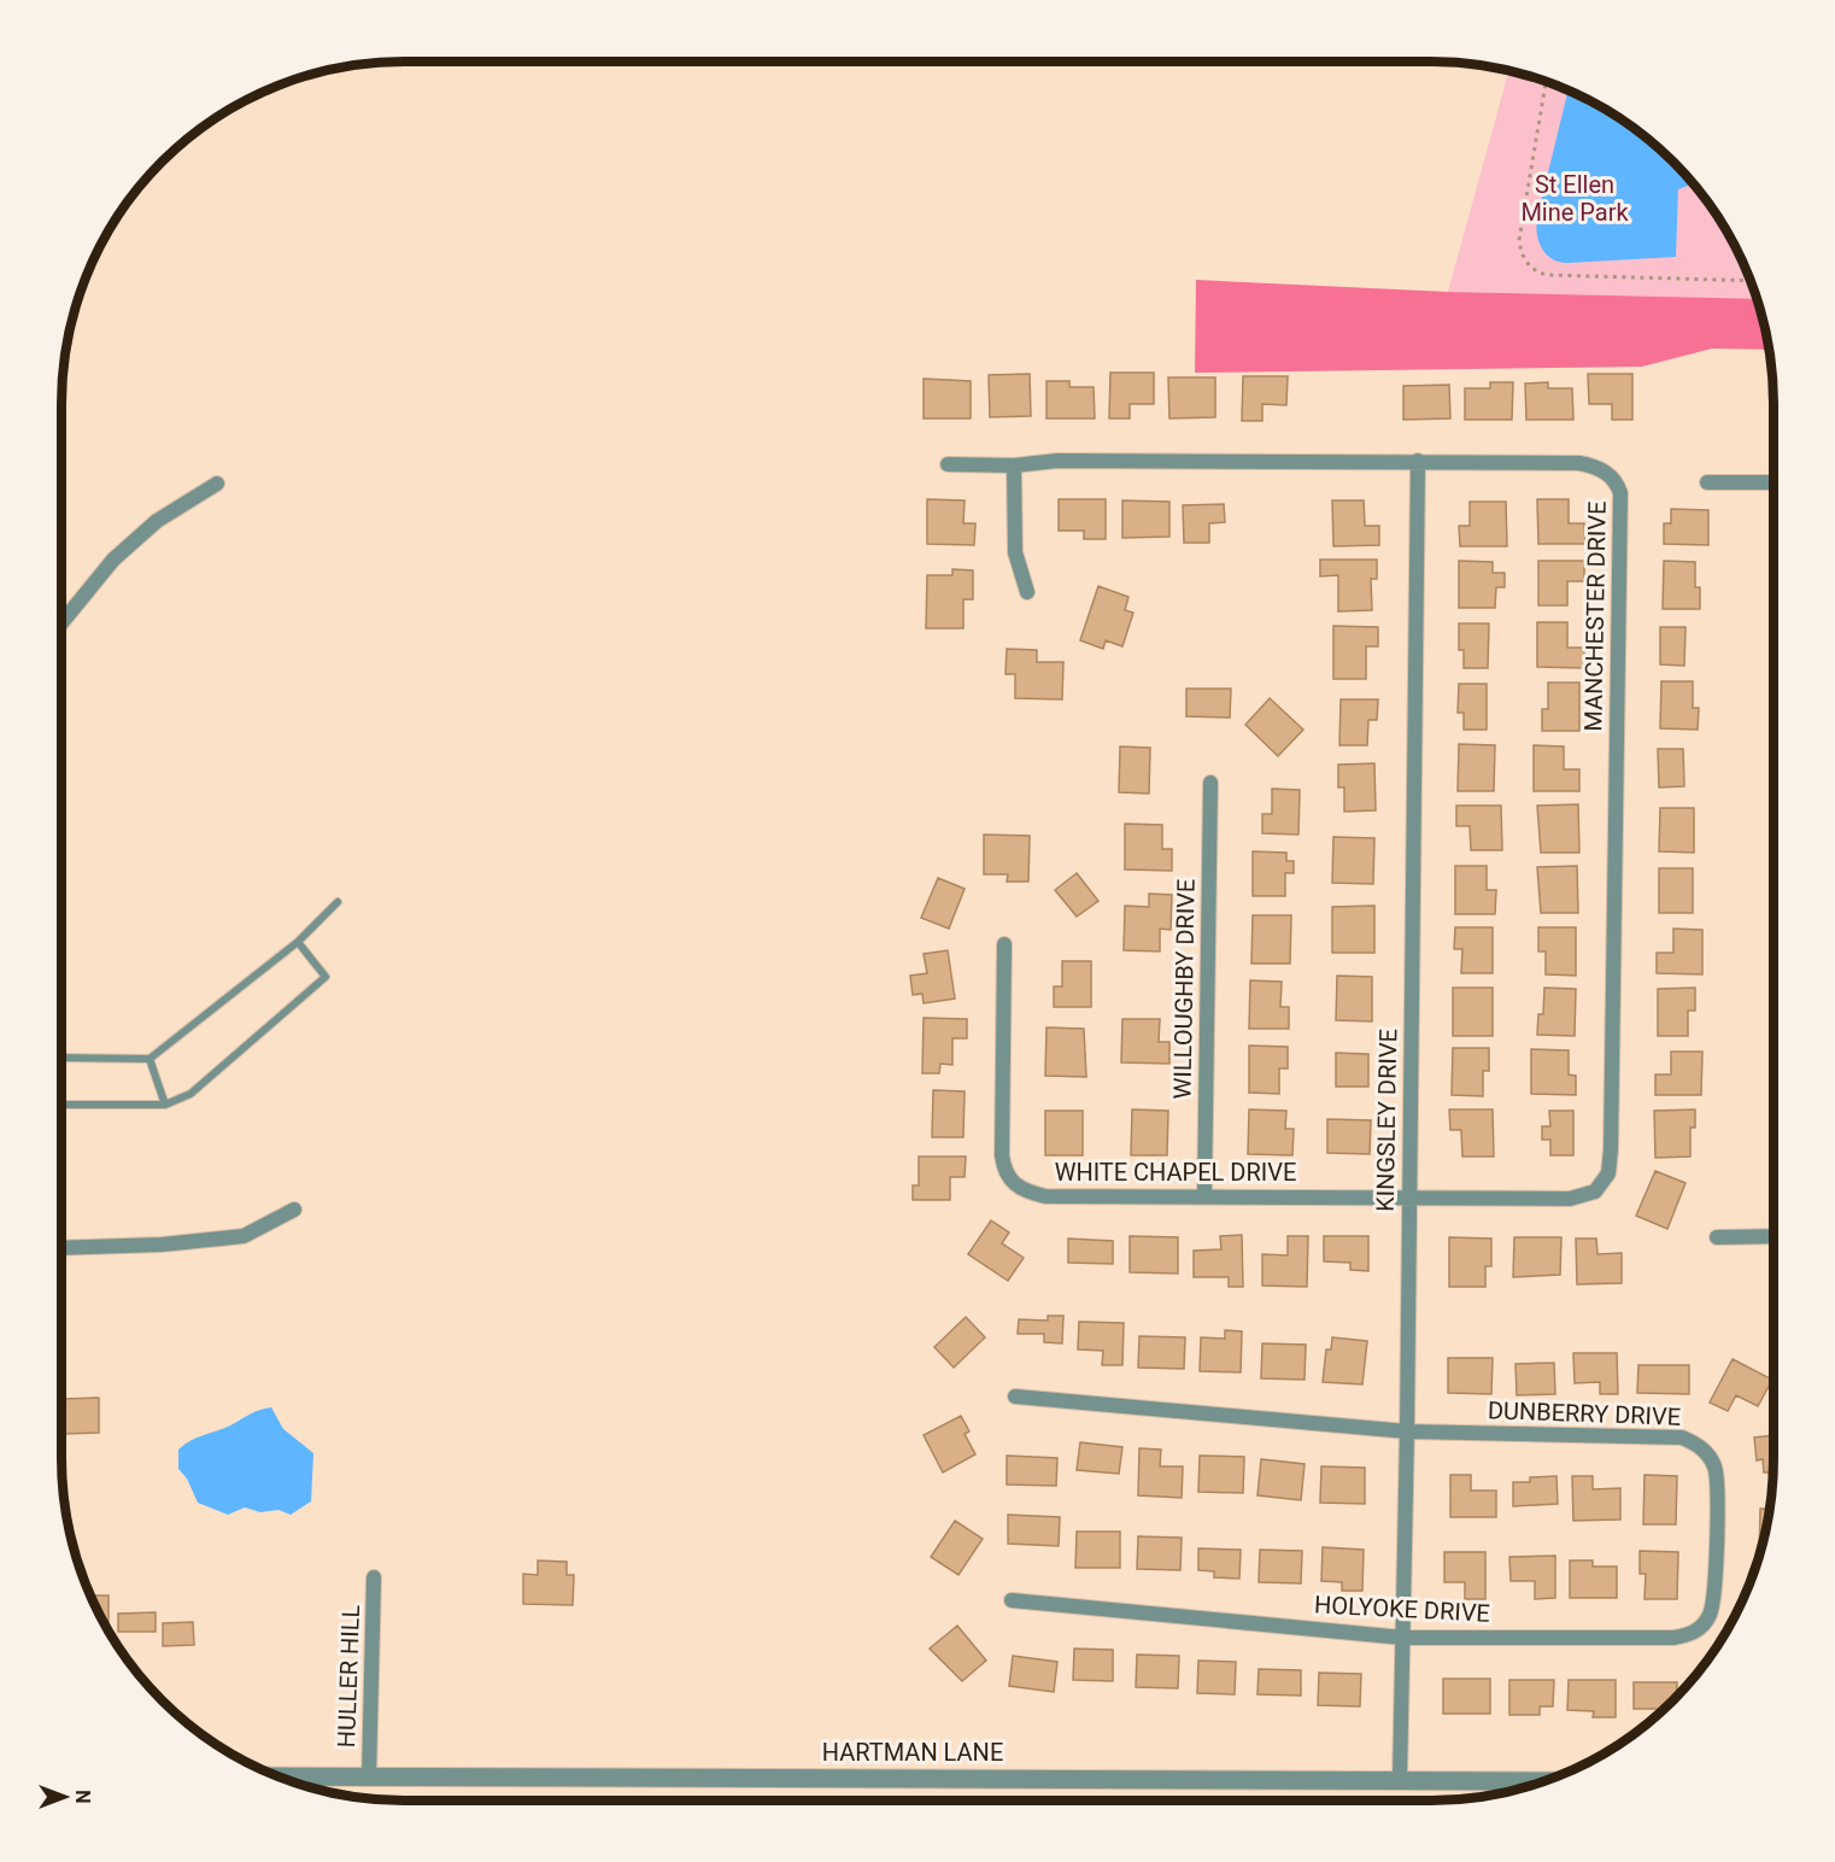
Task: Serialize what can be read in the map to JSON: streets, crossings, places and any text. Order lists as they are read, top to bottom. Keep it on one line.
{"streets":{"street":["MANCHESTER DRIVE","WILLOUGHBY DRIVE","KINGSLEY DRIVE","WHITE CHAPEL DRIVE","DUNBERRY DRIVE","HOLYOKE DRIVE","HULLER HILL","HARTMAN LANE"]},"crossings":[["MANCHESTER DRIVE","KINGSLEY DRIVE"],["MANCHESTER DRIVE","WHITE CHAPEL DRIVE"],["WILLOUGHBY DRIVE","WHITE CHAPEL DRIVE"],["KINGSLEY DRIVE","WHITE CHAPEL DRIVE"],["KINGSLEY DRIVE","DUNBERRY DRIVE"],["KINGSLEY DRIVE","HOLYOKE DRIVE"],["KINGSLEY DRIVE","HARTMAN LANE"],["DUNBERRY DRIVE","HOLYOKE DRIVE"],["HULLER HILL","HARTMAN LANE"]],"parks":["St Ellen Mine Park"],"north":"right"}
